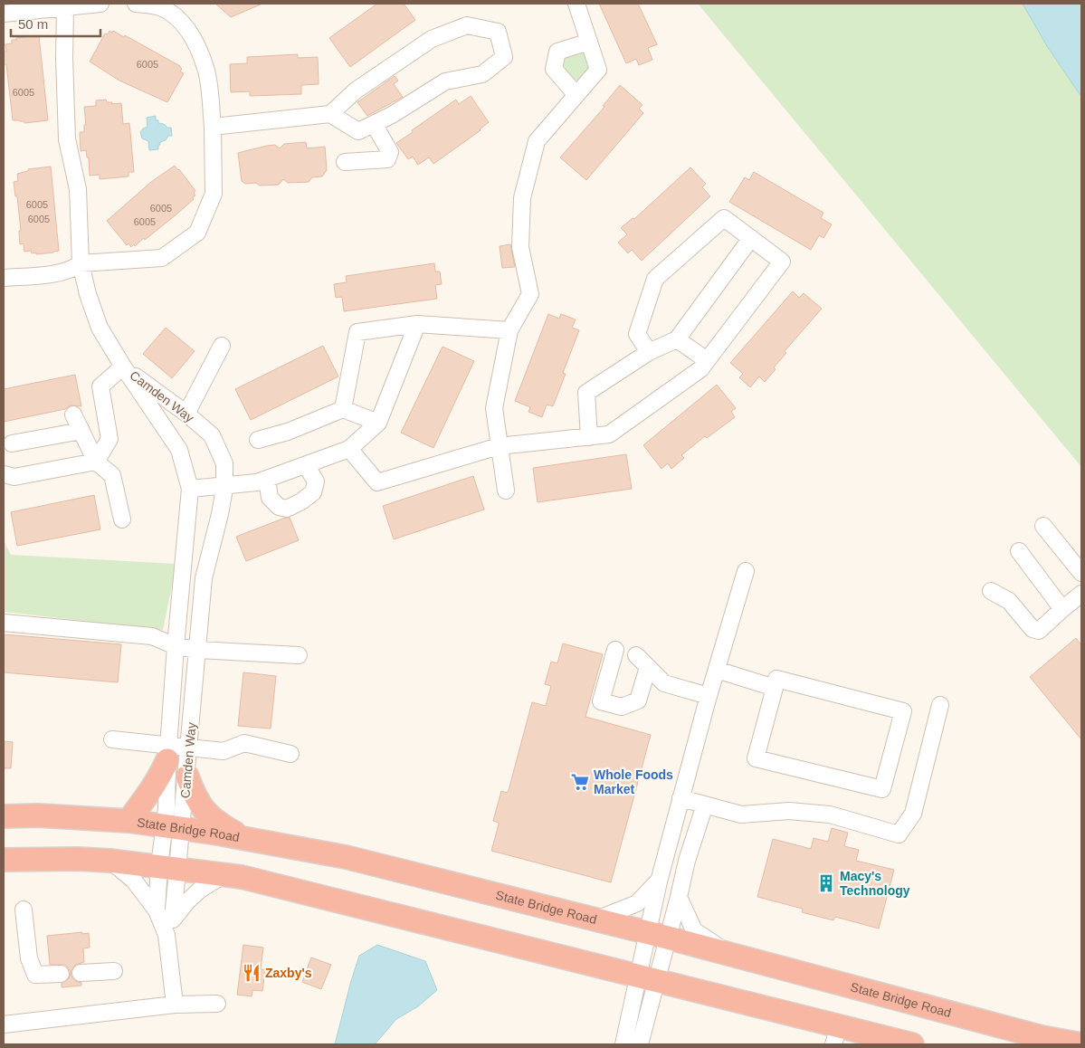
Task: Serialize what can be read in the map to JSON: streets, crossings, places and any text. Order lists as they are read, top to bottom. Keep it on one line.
{"streets":{"highway":["State Bridge Road"],"street":["Camden Way"]},"crossings":[["Camden Way","State Bridge Road"]],"places":{"supermarket":["Whole Foods Market"],"building":["Macy's Technology"],"restaurant":["Zaxby's"]},"house_numbers":["6005","6005","6005","6005","6005","6005"],"scale_bar":"50 m"}
